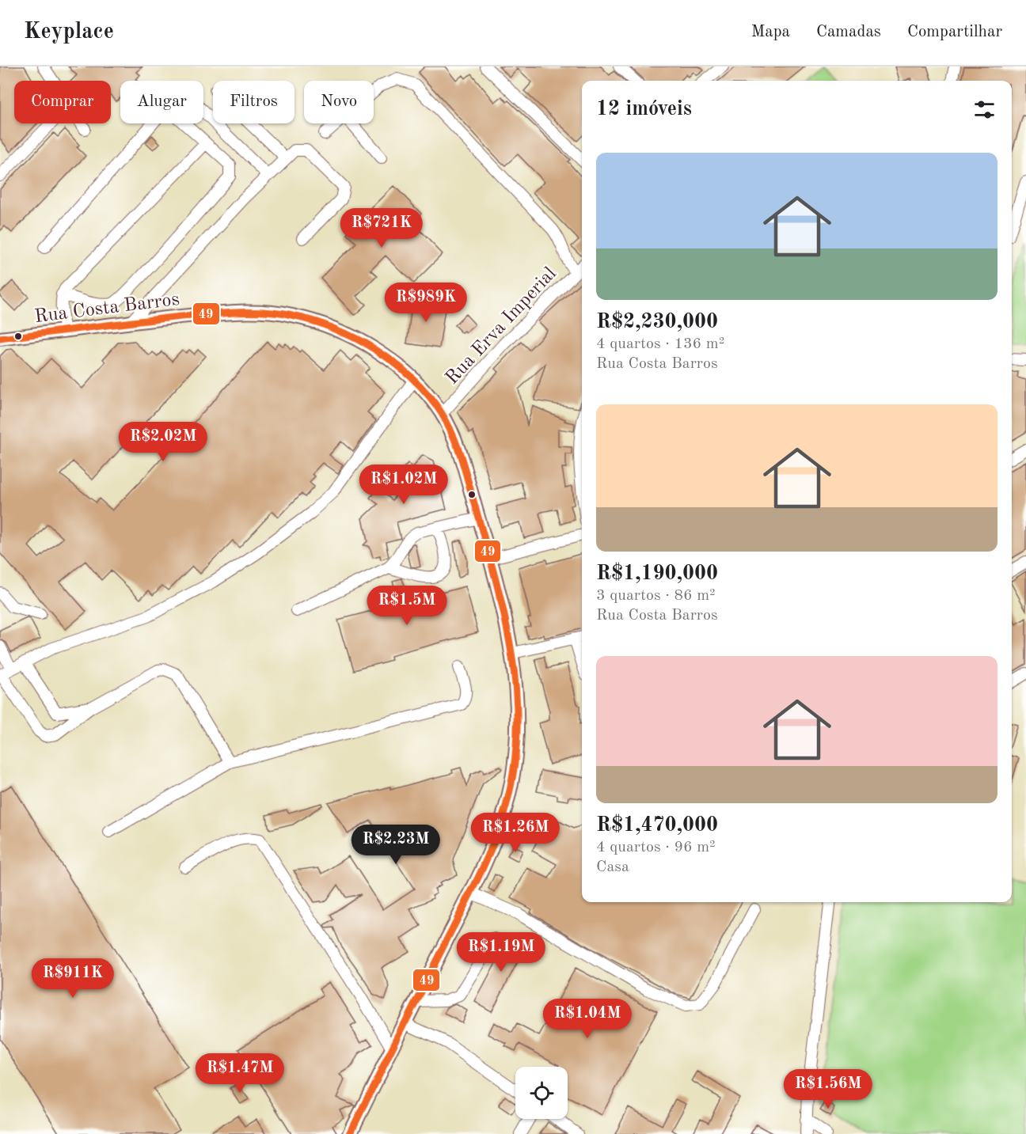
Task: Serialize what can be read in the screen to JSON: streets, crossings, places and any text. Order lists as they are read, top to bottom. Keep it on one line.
{"streets":{"main road":["Rua Costa Barros"],"street":["Rua Erva Imperial"]},"crossings":[["Rua Costa Barros","Rua Erva Imperial"]],"lines":["transit line 49"],"page":{"header":"Keyplace","nav":["Mapa","Camadas","Compartilhar"],"chip":["Comprar","Alugar","Filtros","Novo"],"heading":"12 imóveis","list":[{"name":"R$2,230,000","note":"4 quartos · 136 m² · Rua Costa Barros"},{"name":"R$1,190,000","note":"3 quartos · 86 m² · Rua Costa Barros"},{"name":"R$1,470,000","note":"4 quartos · 96 m² · Casa"}],"price":["R$721K","R$989K","R$2.02M","R$1.02M","R$1.5M","R$1.26M","R$2.23M","R$1.19M","R$911K","R$1.04M","R$1.47M","R$1.56M"]}}
